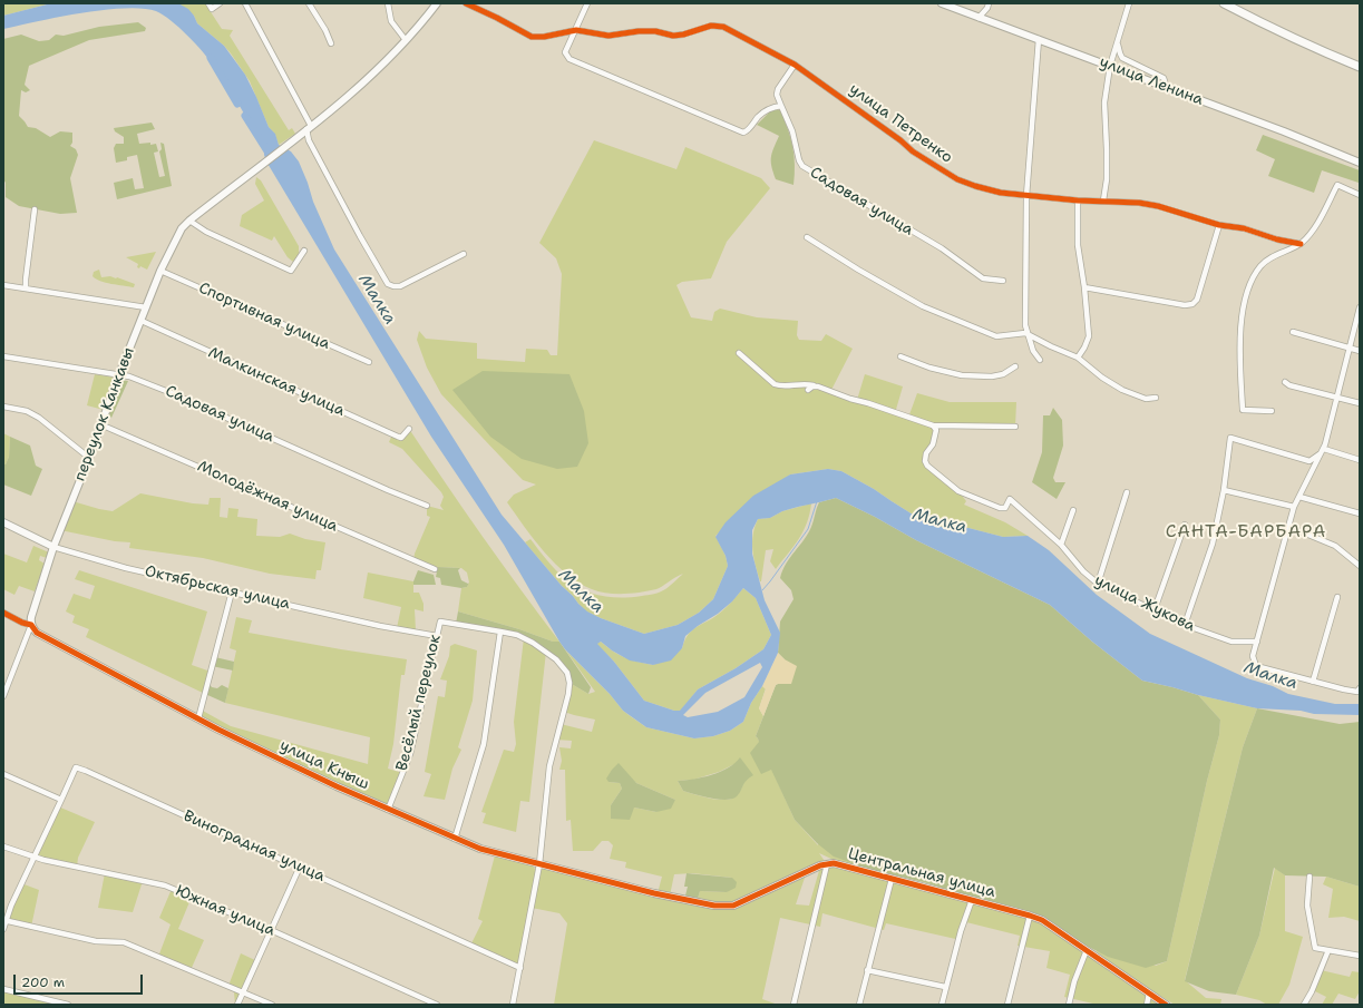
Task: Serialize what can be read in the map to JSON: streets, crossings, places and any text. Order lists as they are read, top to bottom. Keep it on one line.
{"streets":{"street":["улица Ленина","улица Петренко","Садовая улица","Спортивная улица","Малкинская улица","переулок Канкавы","Молодёжная улица","Октябрьская улица","улица Жукова","Весёлый переулок","улица Кныш","Виноградная улица","Центральная улица","Южная улица"]},"crossings":[["Садовая улица","переулок Канкавы"],["Спортивная улица","переулок Канкавы"],["Малкинская улица","переулок Канкавы"],["переулок Канкавы","Молодёжная улица"],["переулок Канкавы","Октябрьская улица"],["переулок Канкавы","улица Кныш"],["Октябрьская улица","Весёлый переулок"],["Весёлый переулок","улица Кныш"],["улица Кныш","Центральная улица"]],"districts":["САНТА-БАРБАРА"],"water":["Малка"],"scale_bar":"200 m"}
